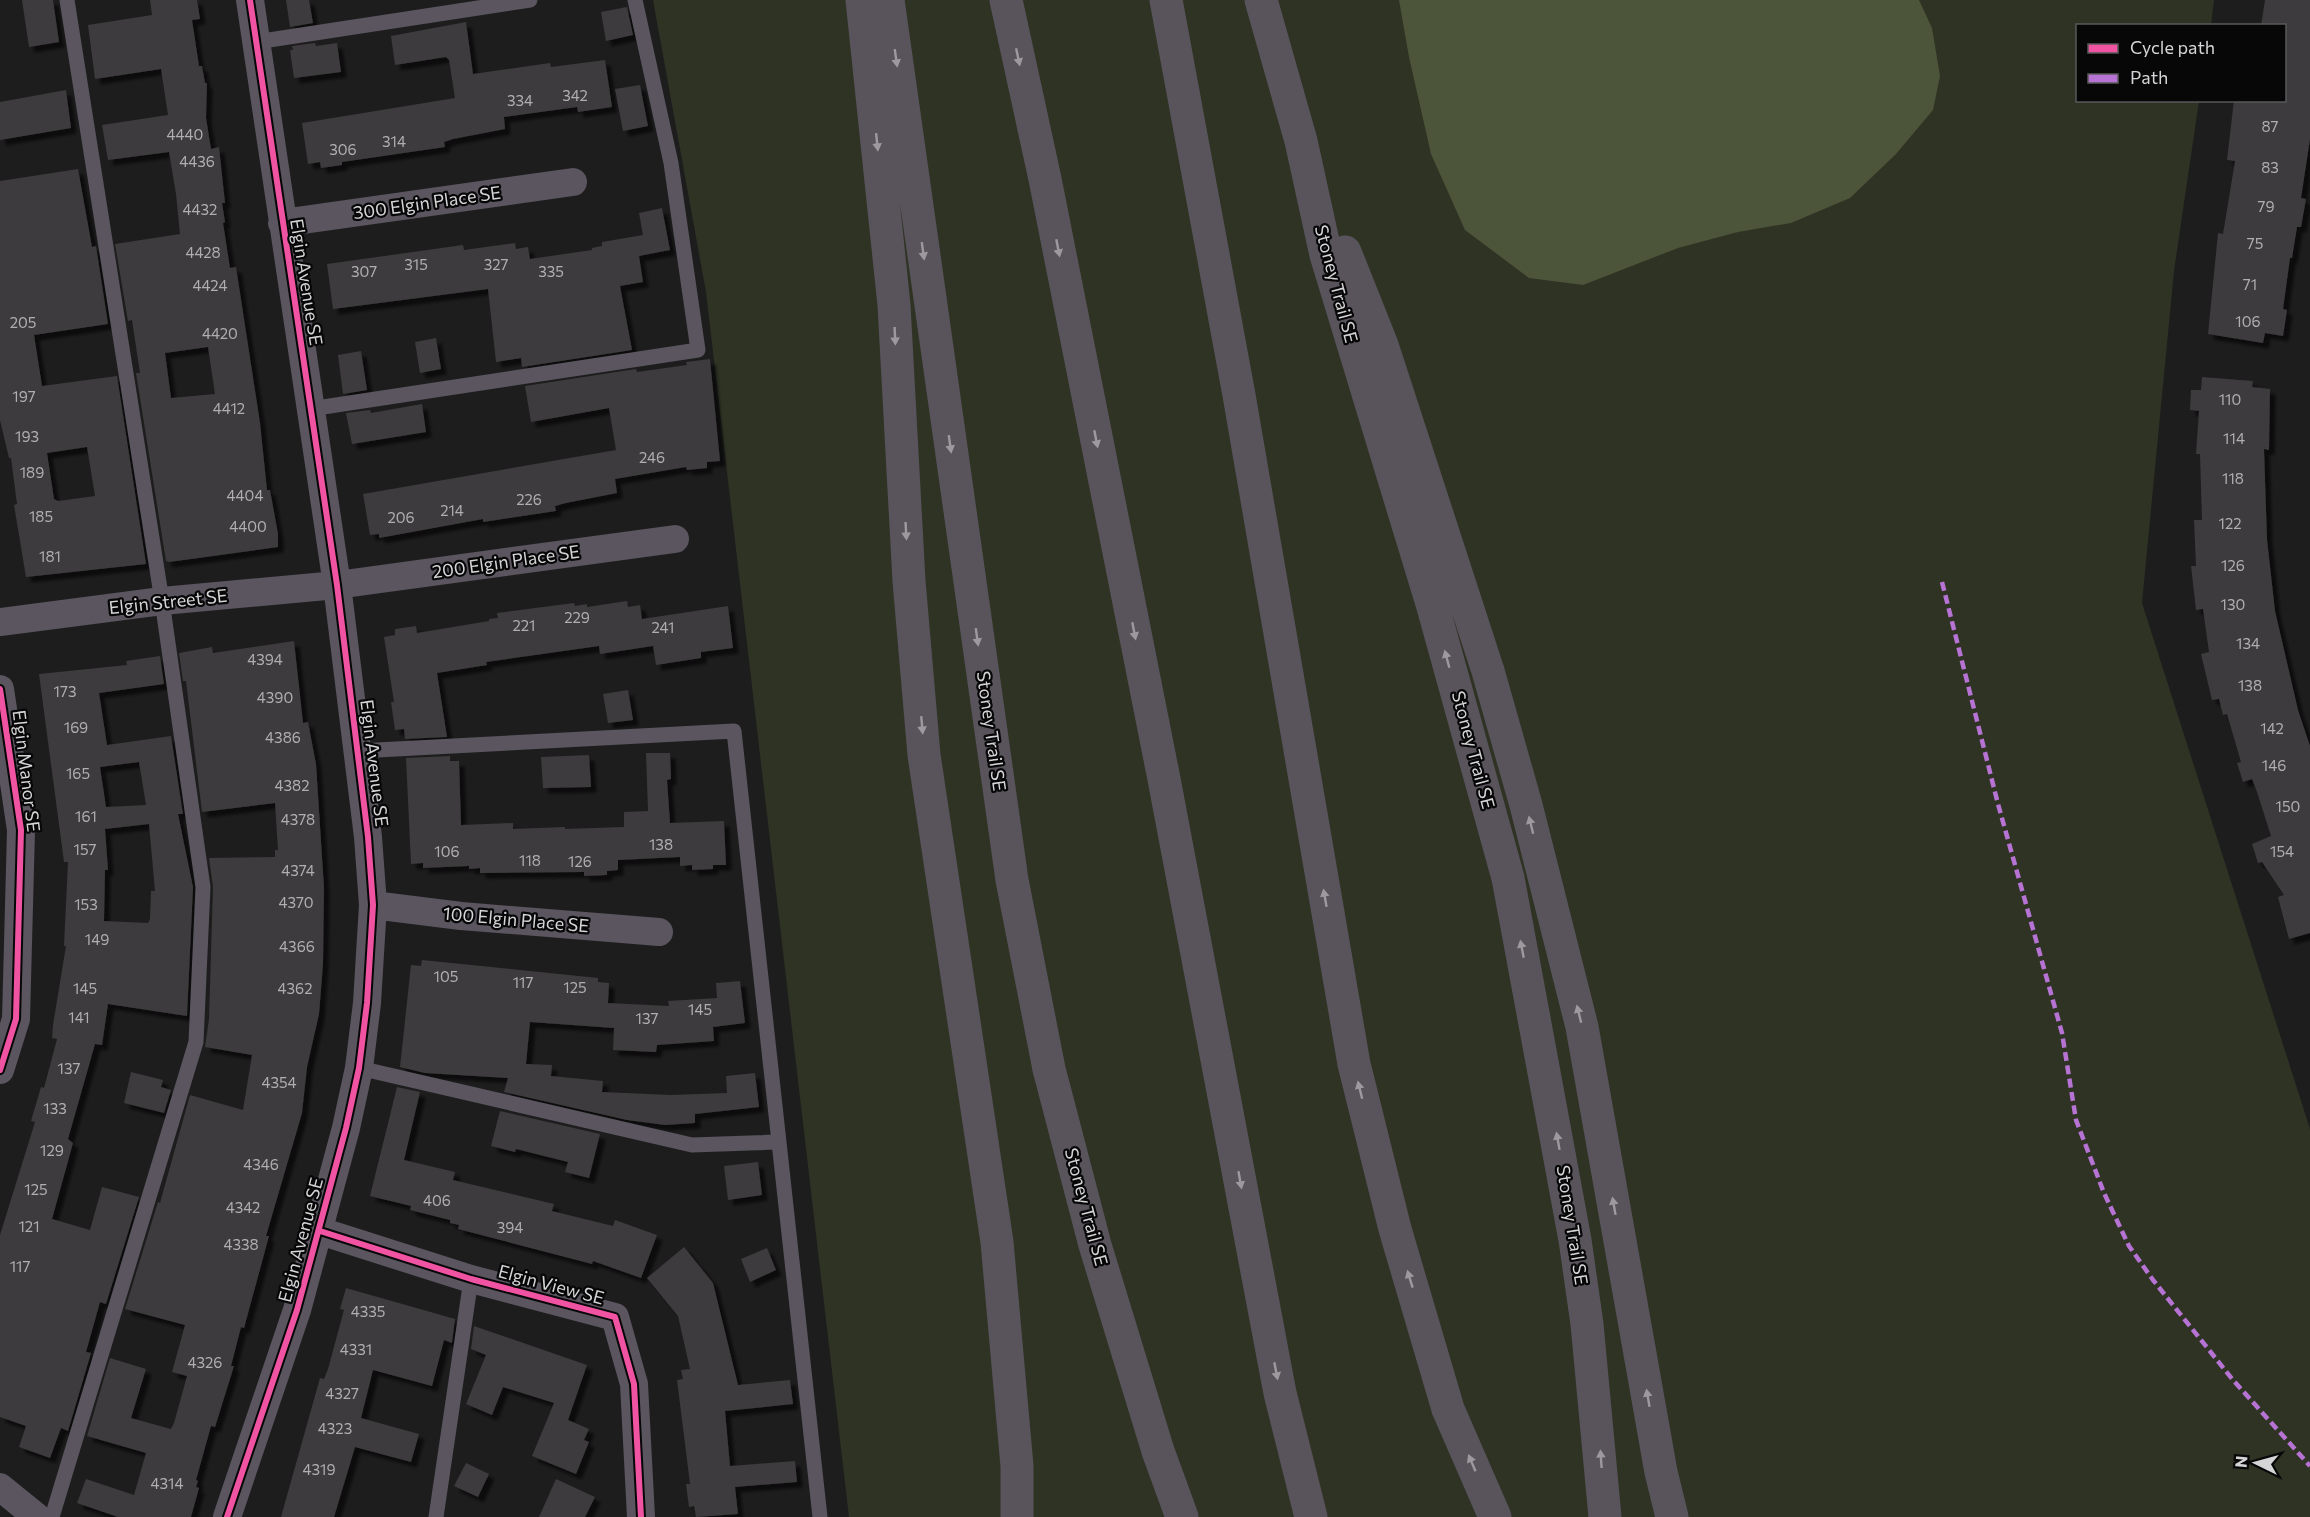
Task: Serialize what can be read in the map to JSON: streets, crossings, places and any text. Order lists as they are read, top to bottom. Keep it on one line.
{"streets":{"highway":["Stoney Trail SE"],"street":["300 Elgin Place SE","Elgin Avenue SE","200 Elgin Place SE","Elgin Street SE","Elgin Manor SE","100 Elgin Place SE","Elgin View SE"]},"crossings":[["300 Elgin Place SE","Elgin Avenue SE"],["Elgin Avenue SE","200 Elgin Place SE"],["Elgin Avenue SE","Elgin Street SE"],["Elgin Avenue SE","100 Elgin Place SE"],["Elgin Avenue SE","Elgin View SE"],["200 Elgin Place SE","Elgin Street SE"]],"house_numbers":["342","334","87","4440","314","306","4436","83","79","4432","75","4428","315","327","307","335","71","4424","106","205","4420","197","110","4412","193","114","246","189","118","4404","226","214","185","206","122","4400","181","126","130","229","221","241","134","4394","138","173","4390","169","142","4386","146","165","4382","150","161","4378","138","157","106","154","118","126","4374","4370","153","149","4366","105","117","125","145","4362","145","141","137","137","4354","133","129","4346","125","406","4342","121","394","4338","117","4335","4331","4326","4327","4323","4319","4314"],"legend":["Cycle path","Path"],"north":"left"}
